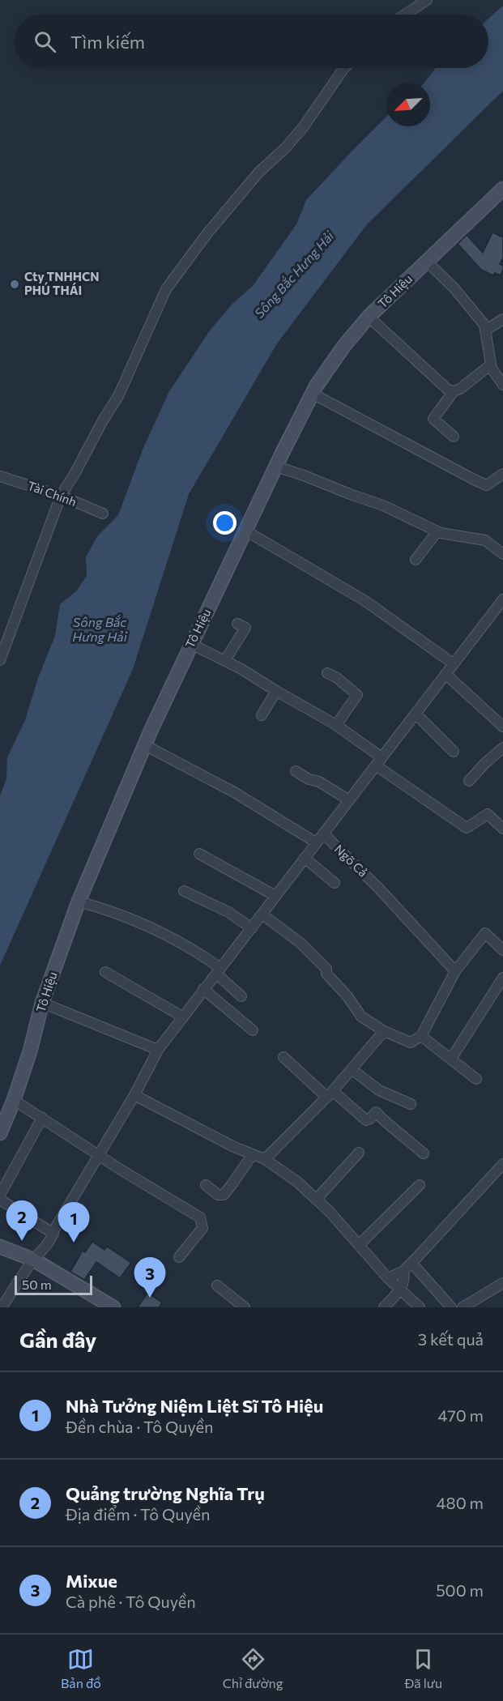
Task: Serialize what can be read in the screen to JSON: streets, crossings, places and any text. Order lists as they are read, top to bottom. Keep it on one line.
{"streets":{"main road":["Tô Hiệu"],"street":["Tài Chính","Ngõ Cả"]},"water":["Sông Bắc Hưng Hải"],"places":["Cty TNHHCN PHÚ THÁI"],"scale_bar":"50 m","north":"bottom left","page":{"search":"Tìm kiếm","pins":["2","1","3"],"scale":"50 m","heading":["Gần đây","3 kết quả"],"list":[{"mark":"1","name":"Nhà Tưởng Niệm Liệt Sĩ Tô Hiệu","note":"Đền chùa · Tô Quyền","value":"470 m"},{"mark":"2","name":"Quảng trường Nghĩa Trụ","note":"Địa điểm · Tô Quyền","value":"480 m"},{"mark":"3","name":"Mixue","note":"Cà phê · Tô Quyền","value":"500 m"}],"nav":["Bản đồ","Chỉ đường","Đã lưu"]}}
